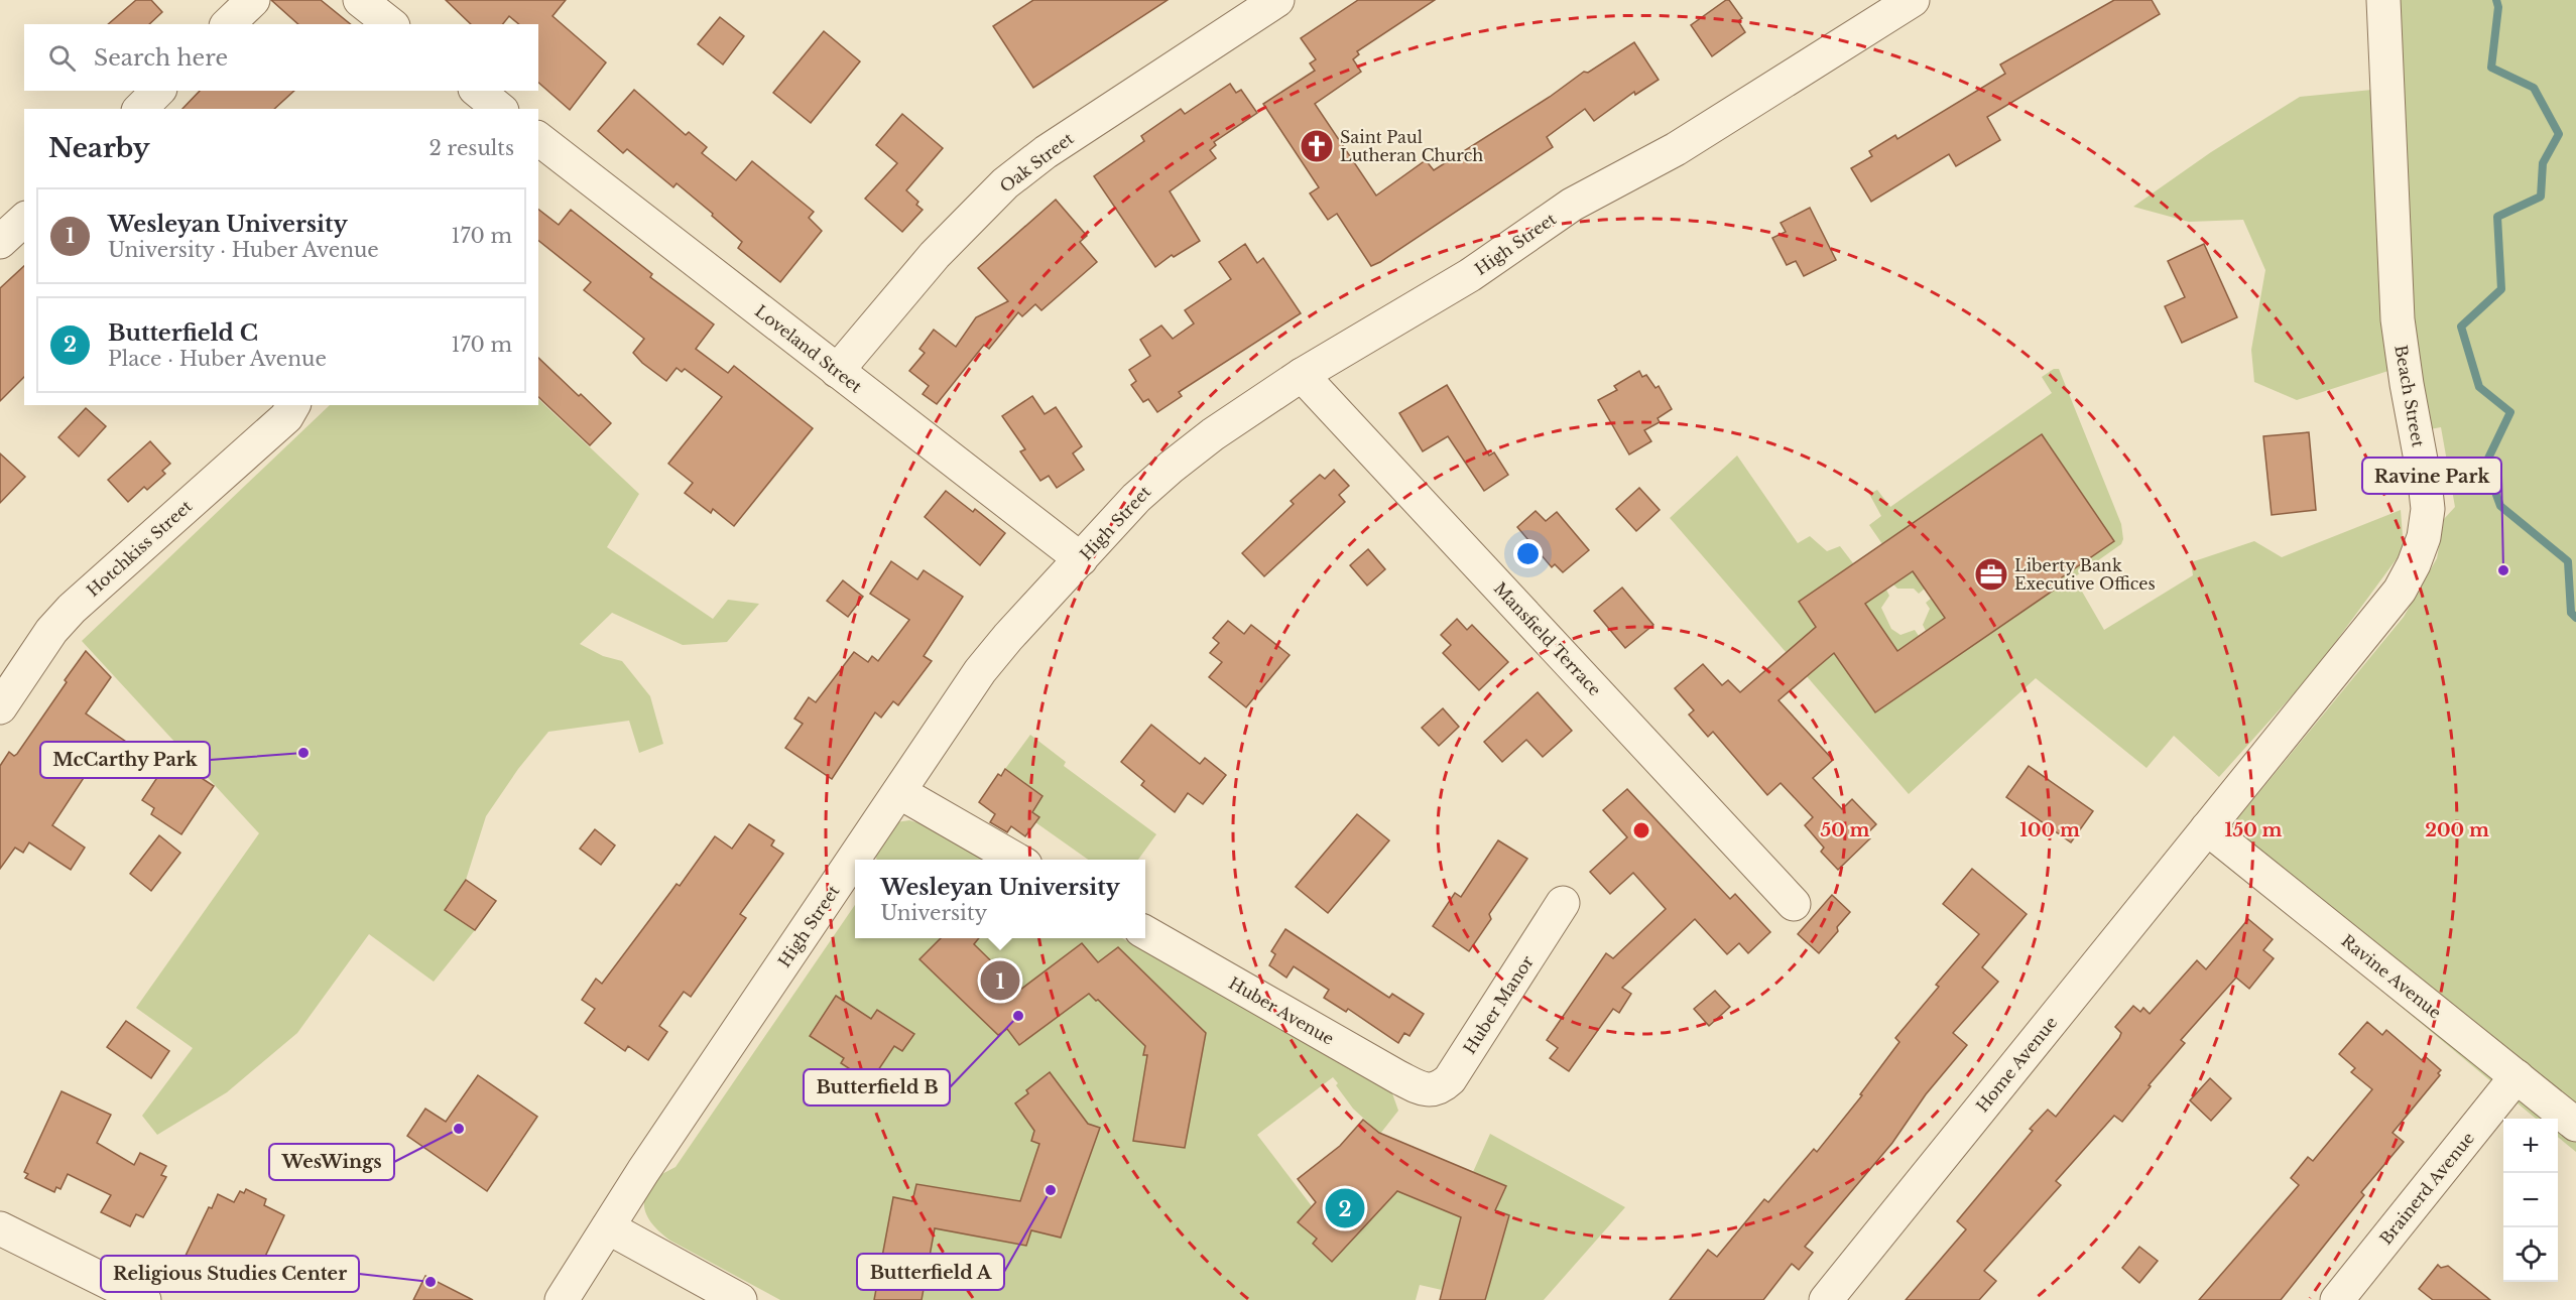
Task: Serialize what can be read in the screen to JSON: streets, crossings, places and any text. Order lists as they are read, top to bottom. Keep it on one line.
{"streets":{"street":["Oak Street","High Street","Loveland Street","Beach Street","Hotchkiss Street","Mansfield Terrace","Ravine Avenue","Huber Manor","Huber Avenue","Home Avenue","Brainerd Avenue"]},"crossings":[["Oak Street","Loveland Street"],["High Street","Loveland Street"],["High Street","Mansfield Terrace"],["Beach Street","Ravine Avenue"],["Beach Street","Home Avenue"],["Ravine Avenue","Home Avenue"],["Ravine Avenue","Brainerd Avenue"],["Huber Manor","Huber Avenue"]],"places":{"church":["Saint Paul Lutheran Church"],"other":["Ravine Park","McCarthy Park","Butterfield B","WesWings","Butterfield A","Religious Studies Center"],"office":["Liberty Bank Executive Offices"]},"page":{"search":"Search here","heading":["Nearby","2 results"],"list":[{"mark":"1","name":"Wesleyan University","note":"University · Huber Avenue","value":"170 m"},{"mark":"2","name":"Butterfield C","note":"Place · Huber Avenue","value":"170 m"}],"popup":["Wesleyan University","University"],"pins":["1","2"],"map_buttons":["+","−"]},"rings":["50 m","100 m","150 m","200 m"]}
